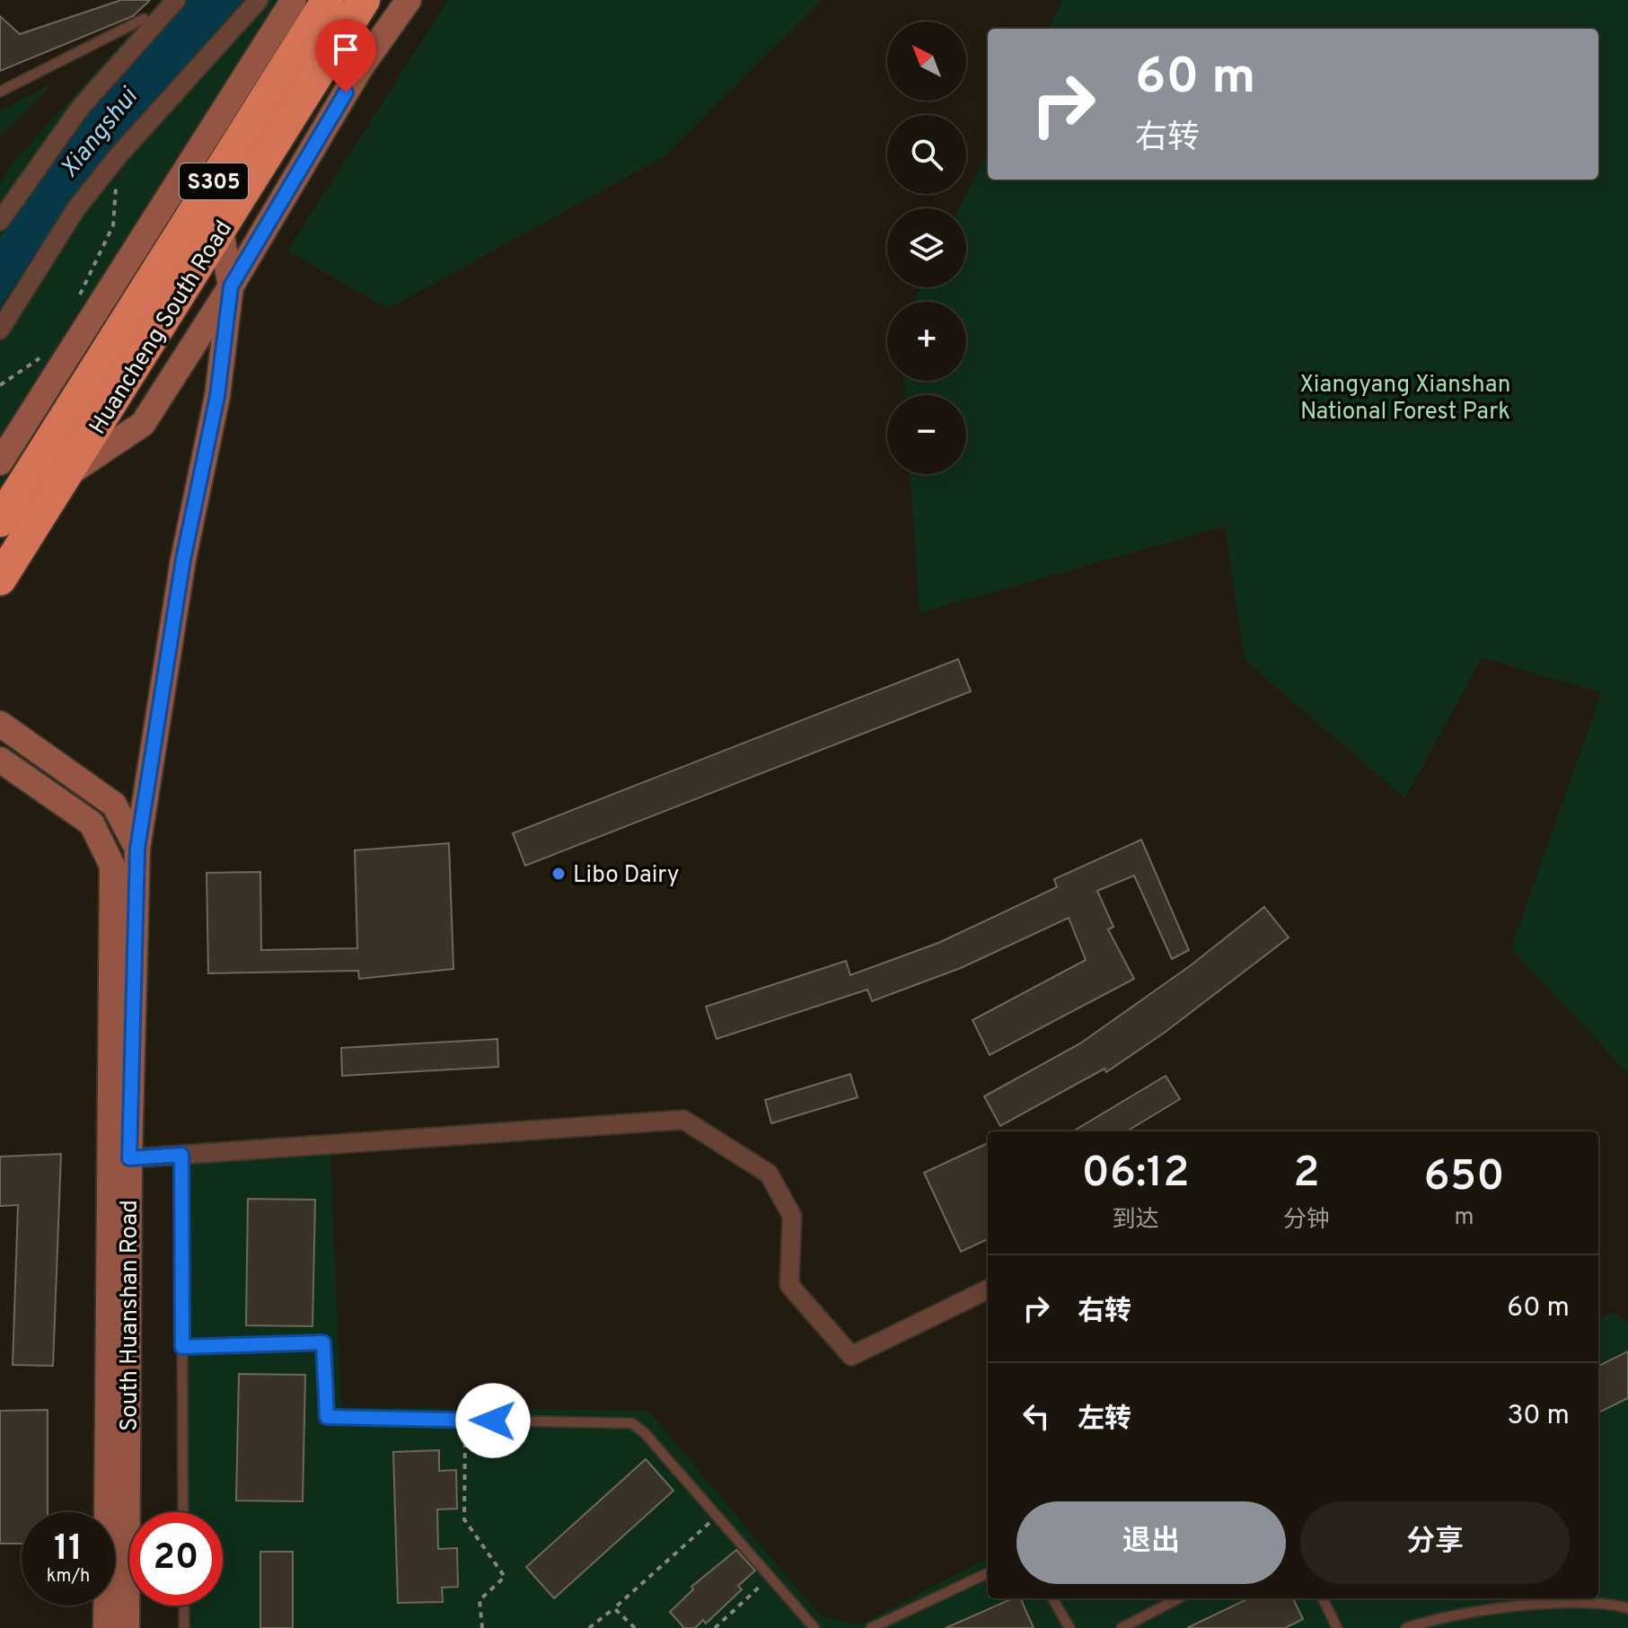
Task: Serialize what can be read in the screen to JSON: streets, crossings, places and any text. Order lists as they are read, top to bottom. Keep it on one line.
{"streets":{"highway":["S305","Huancheng South Road"],"main road":["South Huanshan Road"]},"water":["Xiangshui"],"parks":["Xiangyang Xianshan National Forest Park"],"places":["Libo Dairy"],"north":"top left","page":{"map_buttons":["+","−"],"turn":["60 m","右转"],"eta":["06:12","到达","2","分钟","650","m"],"list":[{"name":"右转","value":"60 m"},{"name":"左转","value":"30 m"}],"buttons":["退出","分享"],"speed":"11 km/h","limit":"20"}}
